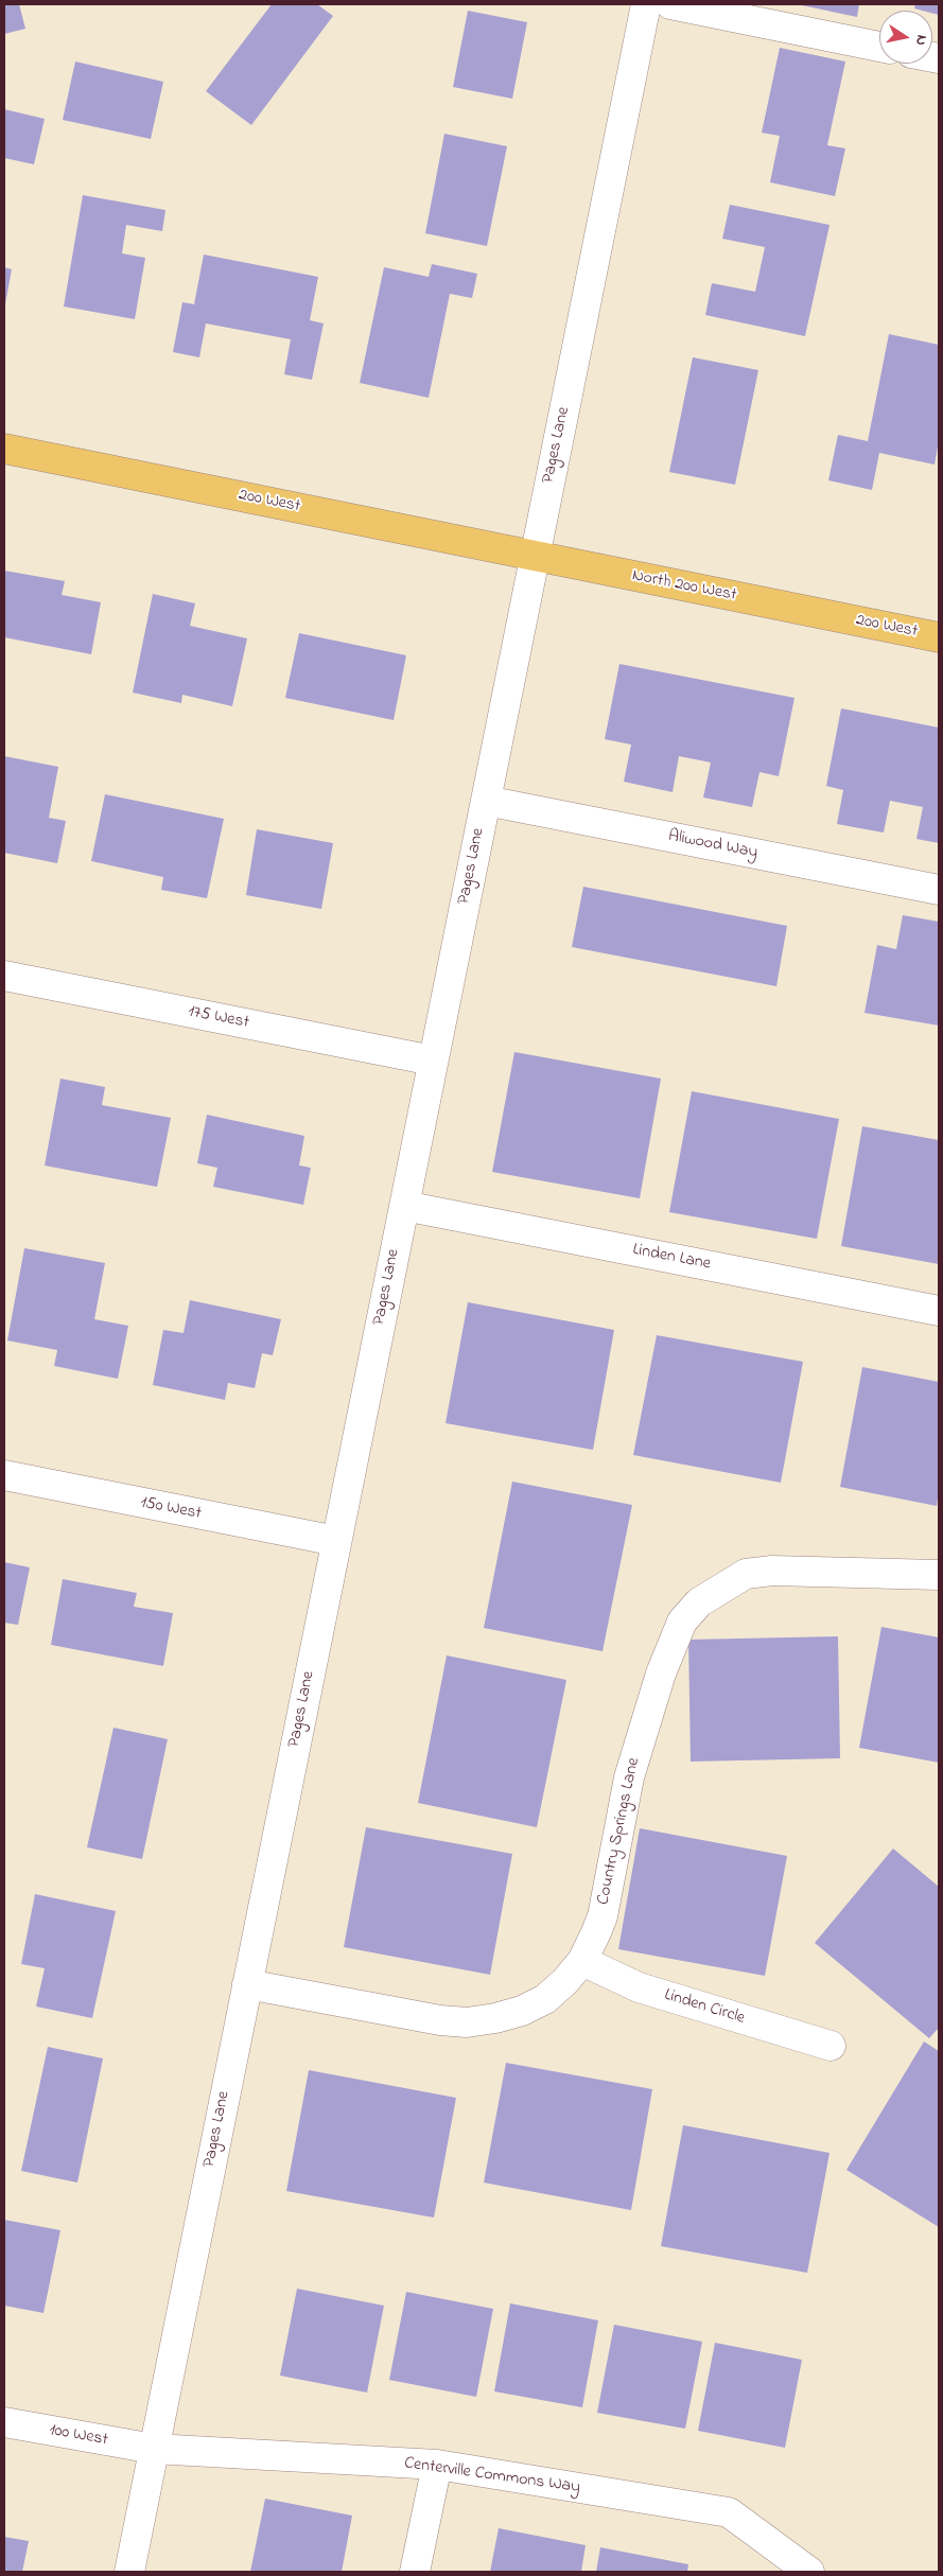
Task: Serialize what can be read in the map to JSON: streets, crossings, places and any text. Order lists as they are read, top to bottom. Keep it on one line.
{"streets":{"main road":["200 West","North 200 West"],"street":["Pages Lane","Aliwood Way","175 West","Linden Lane","150 West","Country Springs Lane","Linden Circle","100 West","Centerville Commons Way"]},"crossings":[["Pages Lane","200 West"],["Pages Lane","North 200 West"],["Pages Lane","Aliwood Way"],["Pages Lane","175 West"],["Pages Lane","Linden Lane"],["Pages Lane","150 West"],["Pages Lane","Country Springs Lane"],["Pages Lane","100 West"],["Pages Lane","Centerville Commons Way"],["200 West","North 200 West"],["Country Springs Lane","Linden Circle"],["100 West","Centerville Commons Way"]],"north":"right"}
